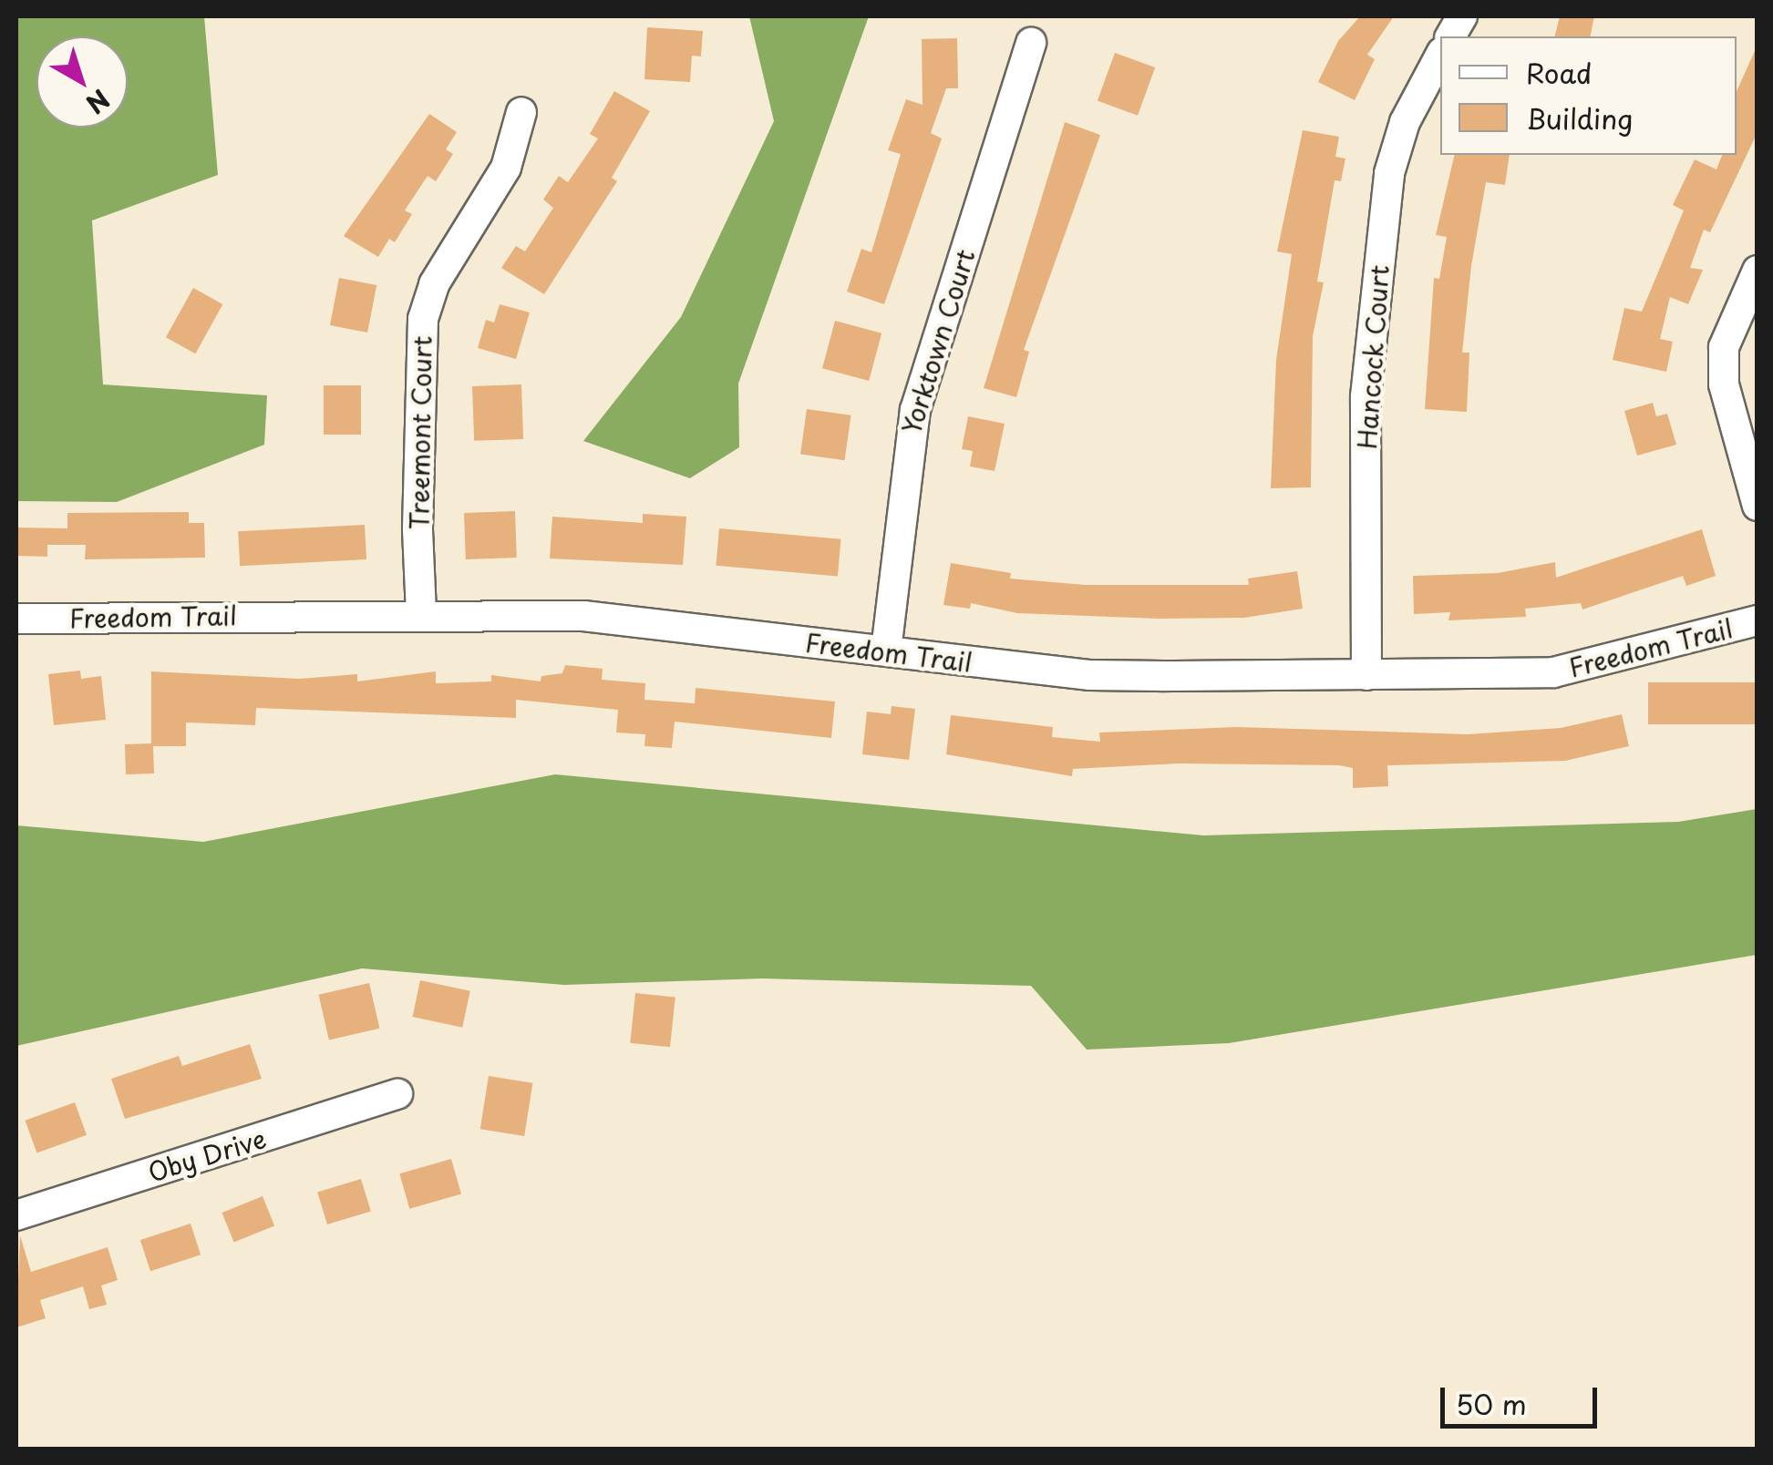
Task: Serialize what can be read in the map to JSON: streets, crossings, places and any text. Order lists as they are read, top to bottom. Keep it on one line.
{"streets":{"street":["Yorktown Court","Hancock Court","Treemont Court","Freedom Trail","Oby Drive"]},"crossings":[["Yorktown Court","Freedom Trail"],["Hancock Court","Freedom Trail"],["Treemont Court","Freedom Trail"]],"legend":["Road","Building"],"scale_bar":"50 m","north":"bottom right"}
